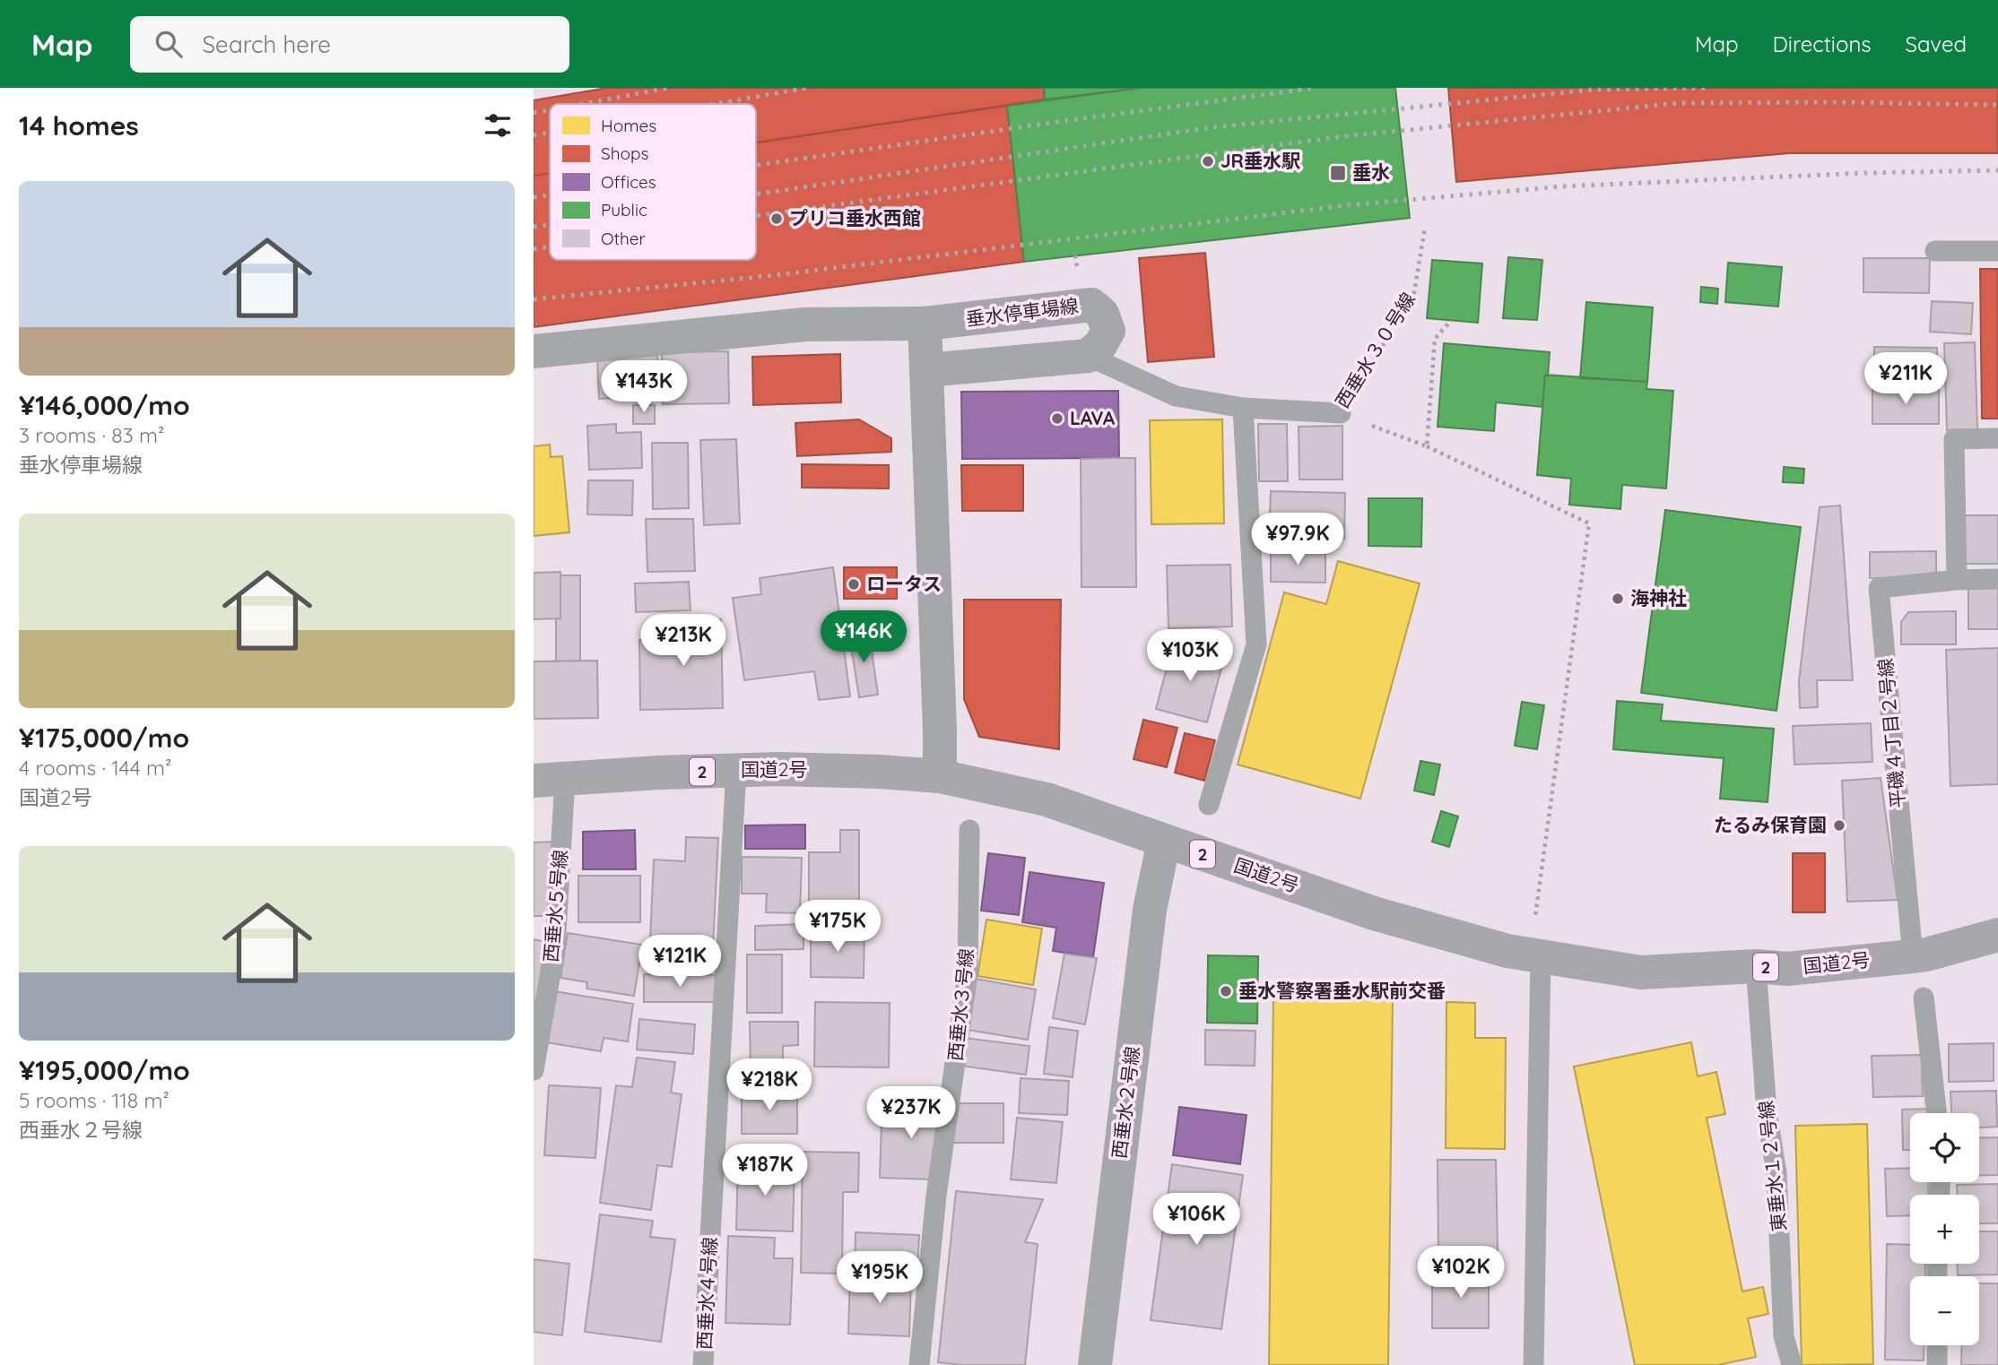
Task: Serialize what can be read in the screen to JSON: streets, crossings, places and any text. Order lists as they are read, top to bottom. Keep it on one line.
{"streets":{"highway":["国道2号","2"],"main road":["垂水停車場線"],"street":["西垂水２号線"],"lane":["西垂水３０号線","平磯４丁目２号線","西垂水５号線","西垂水３号線","東垂水１２号線","西垂水４号線"]},"crossings":[["垂水停車場線","西垂水３０号線"],["平磯４丁目２号線","国道2号"],["国道2号","西垂水５号線"],["国道2号","西垂水２号線"],["国道2号","東垂水１２号線"],["国道2号","西垂水４号線"]],"places":{"other":["JR垂水駅","プリコ垂水西館","LAVA","ロータス","海神社","たるみ保育園","垂水警察署垂水駅前交番"],"transit":["垂水"]},"legend":["Homes","Shops","Offices","Public","Other"],"page":{"header":"Map","search":"Search here","nav":["Map","Directions","Saved"],"heading":"14 homes","list":[{"name":"¥146,000/mo","note":"3 rooms · 83 m² · 垂水停車場線"},{"name":"¥175,000/mo","note":"4 rooms · 144 m² · 国道2号"},{"name":"¥195,000/mo","note":"5 rooms · 118 m² · 西垂水２号線"}],"price":["¥211K","¥143K","¥97.9K","¥146K","¥213K","¥103K","¥175K","¥121K","¥218K","¥237K","¥187K","¥106K","¥102K","¥195K"],"map_buttons":["+","−"]}}
